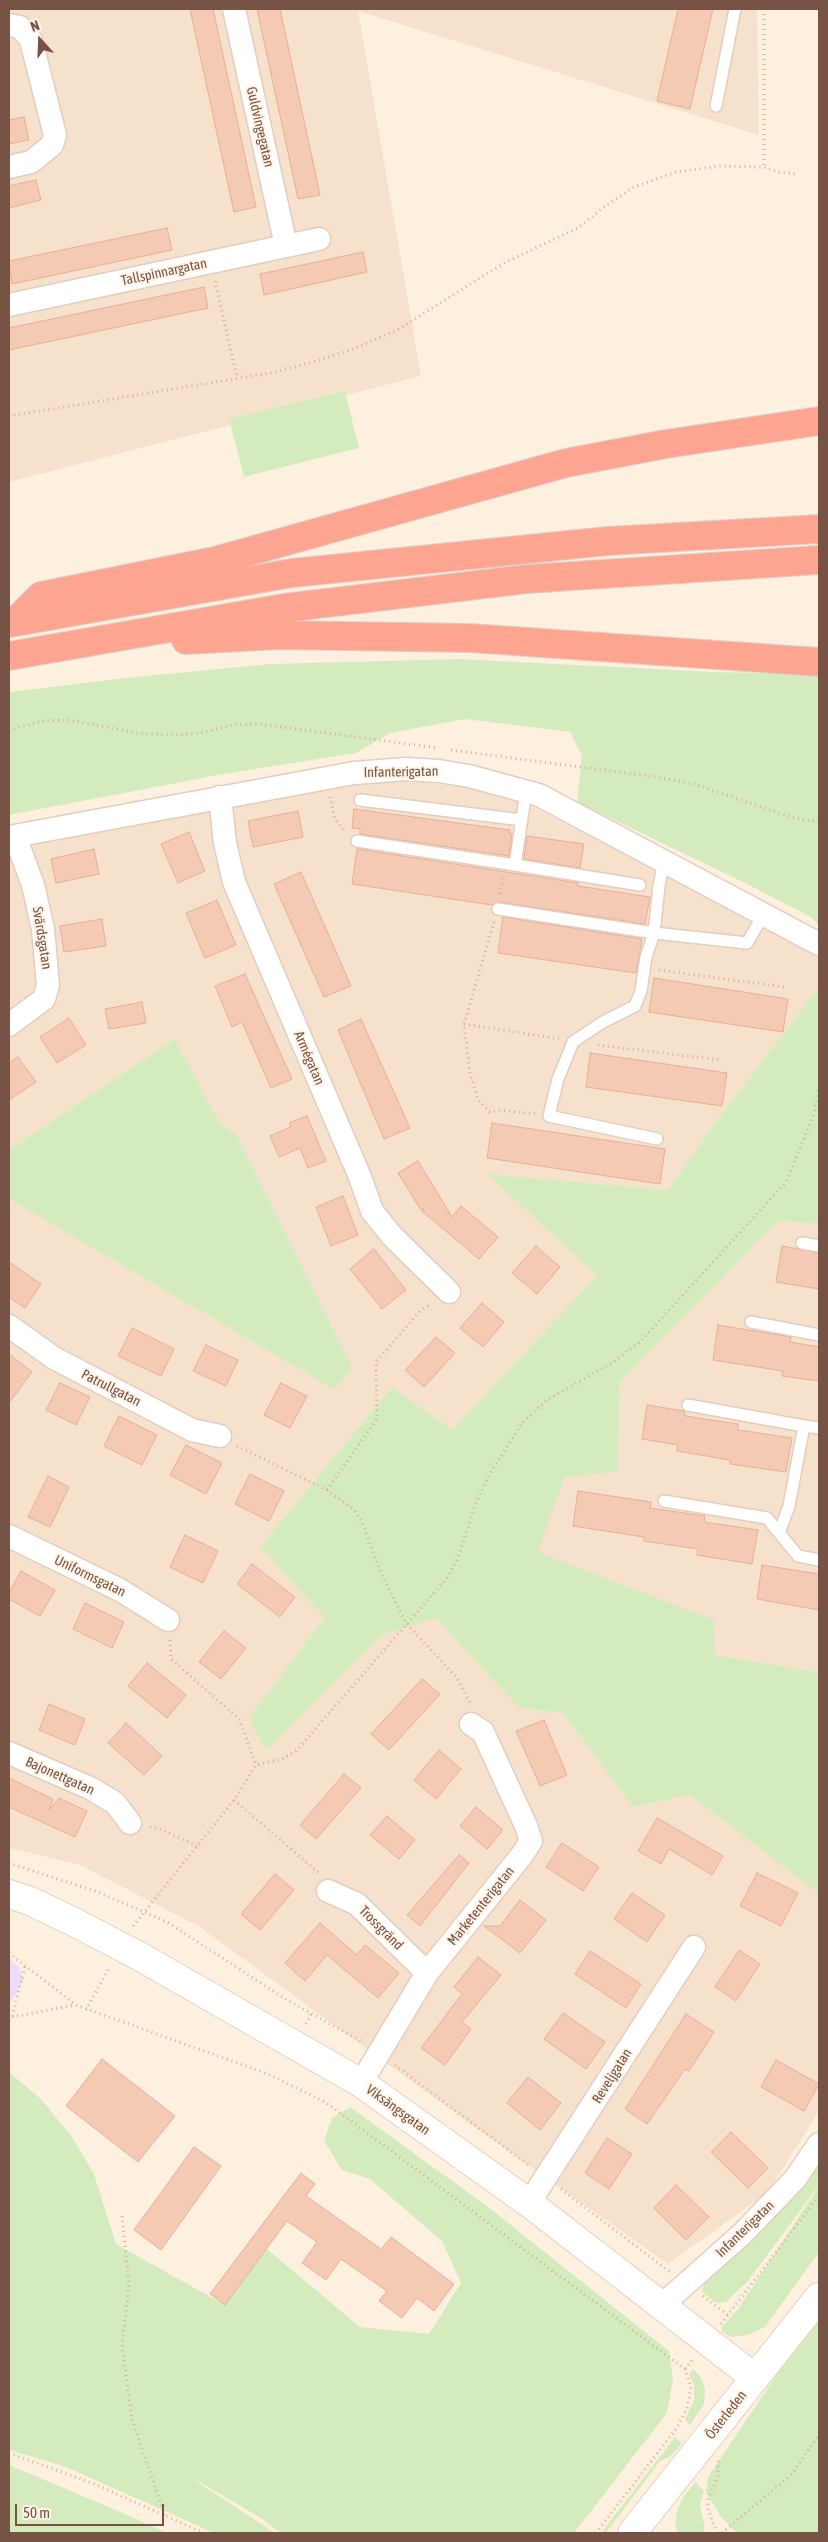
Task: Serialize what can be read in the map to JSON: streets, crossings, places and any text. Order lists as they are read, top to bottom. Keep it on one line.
{"streets":{"street":["Guldvingegatan","Tallspinnargatan","Infanterigatan","Svärdsgatan","Armégatan","Patrullgatan","Uniformsgatan","Bajonettgatan","Marketenterigatan","Trossgränd","Reveljgatan","Viksängsgatan","Österleden"]},"crossings":[["Guldvingegatan","Tallspinnargatan"],["Infanterigatan","Svärdsgatan"],["Infanterigatan","Armégatan"],["Infanterigatan","Viksängsgatan"],["Marketenterigatan","Trossgränd"],["Marketenterigatan","Viksängsgatan"],["Reveljgatan","Viksängsgatan"],["Viksängsgatan","Österleden"]],"scale_bar":"50 m","north":"top"}
